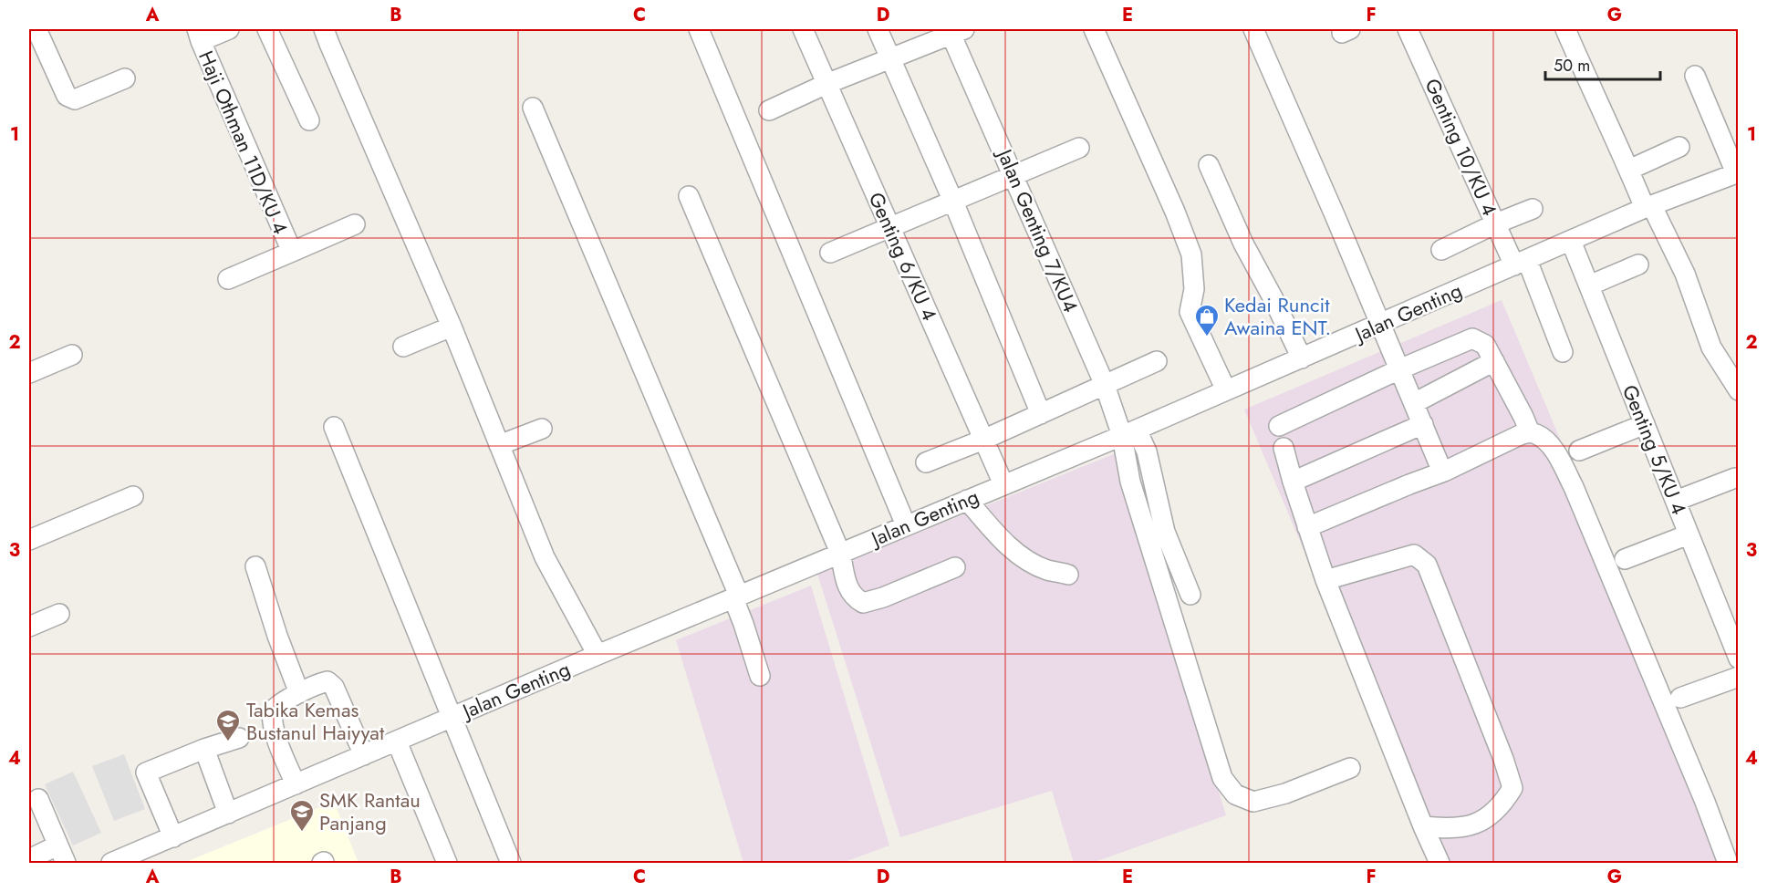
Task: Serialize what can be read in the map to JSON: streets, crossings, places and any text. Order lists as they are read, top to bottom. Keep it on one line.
{"streets":{"street":["Haji Othman 11D/KU 4","Genting 10/KU 4","Jalan Genting 7/KU4","Genting 6/KU 4","Jalan Genting","Genting 5/KU 4"]},"crossings":[["Genting 10/KU 4","Jalan Genting"],["Jalan Genting 7/KU4","Jalan Genting"],["Genting 6/KU 4","Jalan Genting"],["Jalan Genting","Genting 5/KU 4"]],"places":{"shop":["Kedai Runcit Awaina ENT."],"school or university":["Tabika Kemas Bustanul Haiyyat","SMK Rantau Panjang"]},"scale_bar":"50 m","grid":{"columns":["A","B","C","D","E","F","G"],"rows":["1","2","3","4"]}}
